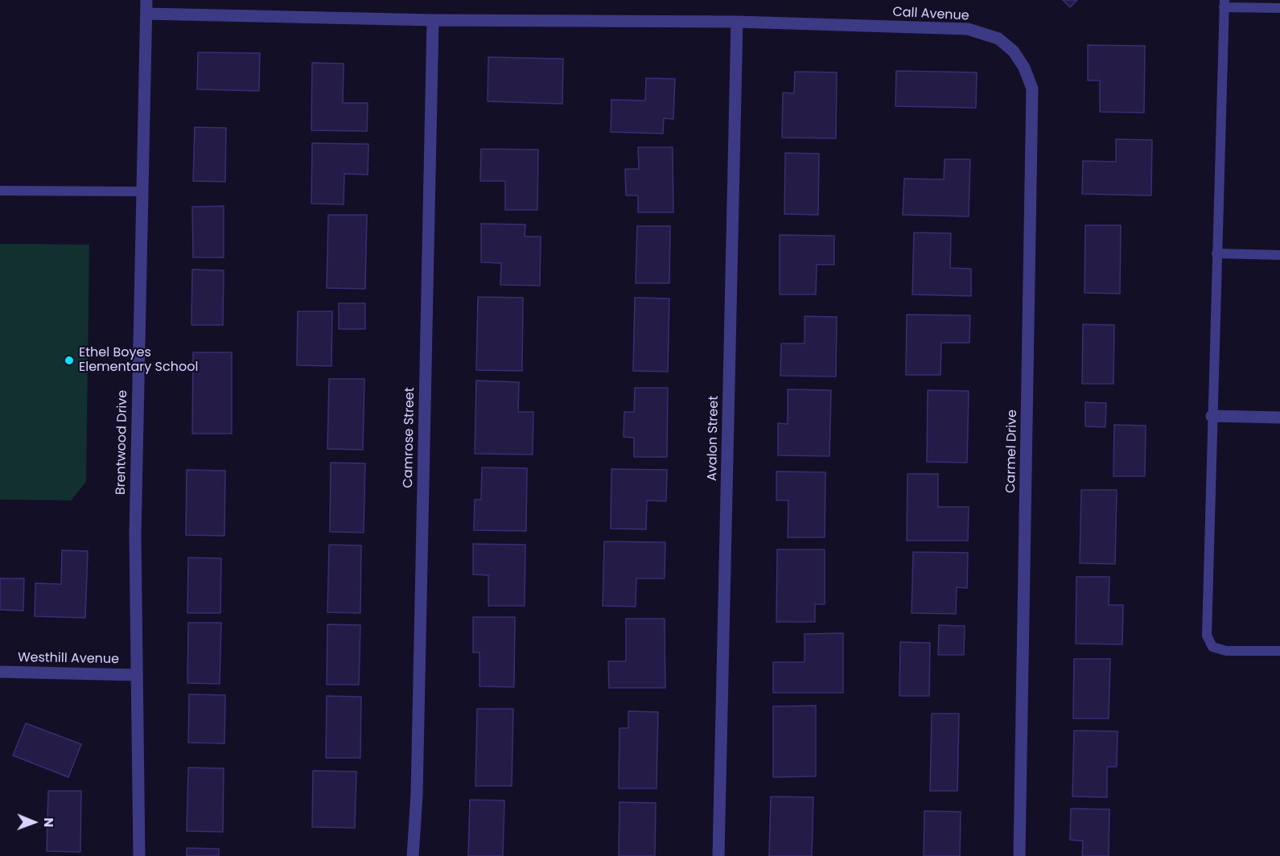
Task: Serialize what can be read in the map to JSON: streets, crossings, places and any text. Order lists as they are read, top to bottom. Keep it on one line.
{"streets":{"street":["Call Avenue","Camrose Street","Avalon Street","Brentwood Drive","Carmel Drive","Westhill Avenue"]},"crossings":[["Call Avenue","Camrose Street"],["Call Avenue","Avalon Street"],["Call Avenue","Brentwood Drive"],["Call Avenue","Carmel Drive"],["Brentwood Drive","Westhill Avenue"]],"places":["Ethel Boyes Elementary School"],"north":"right"}
